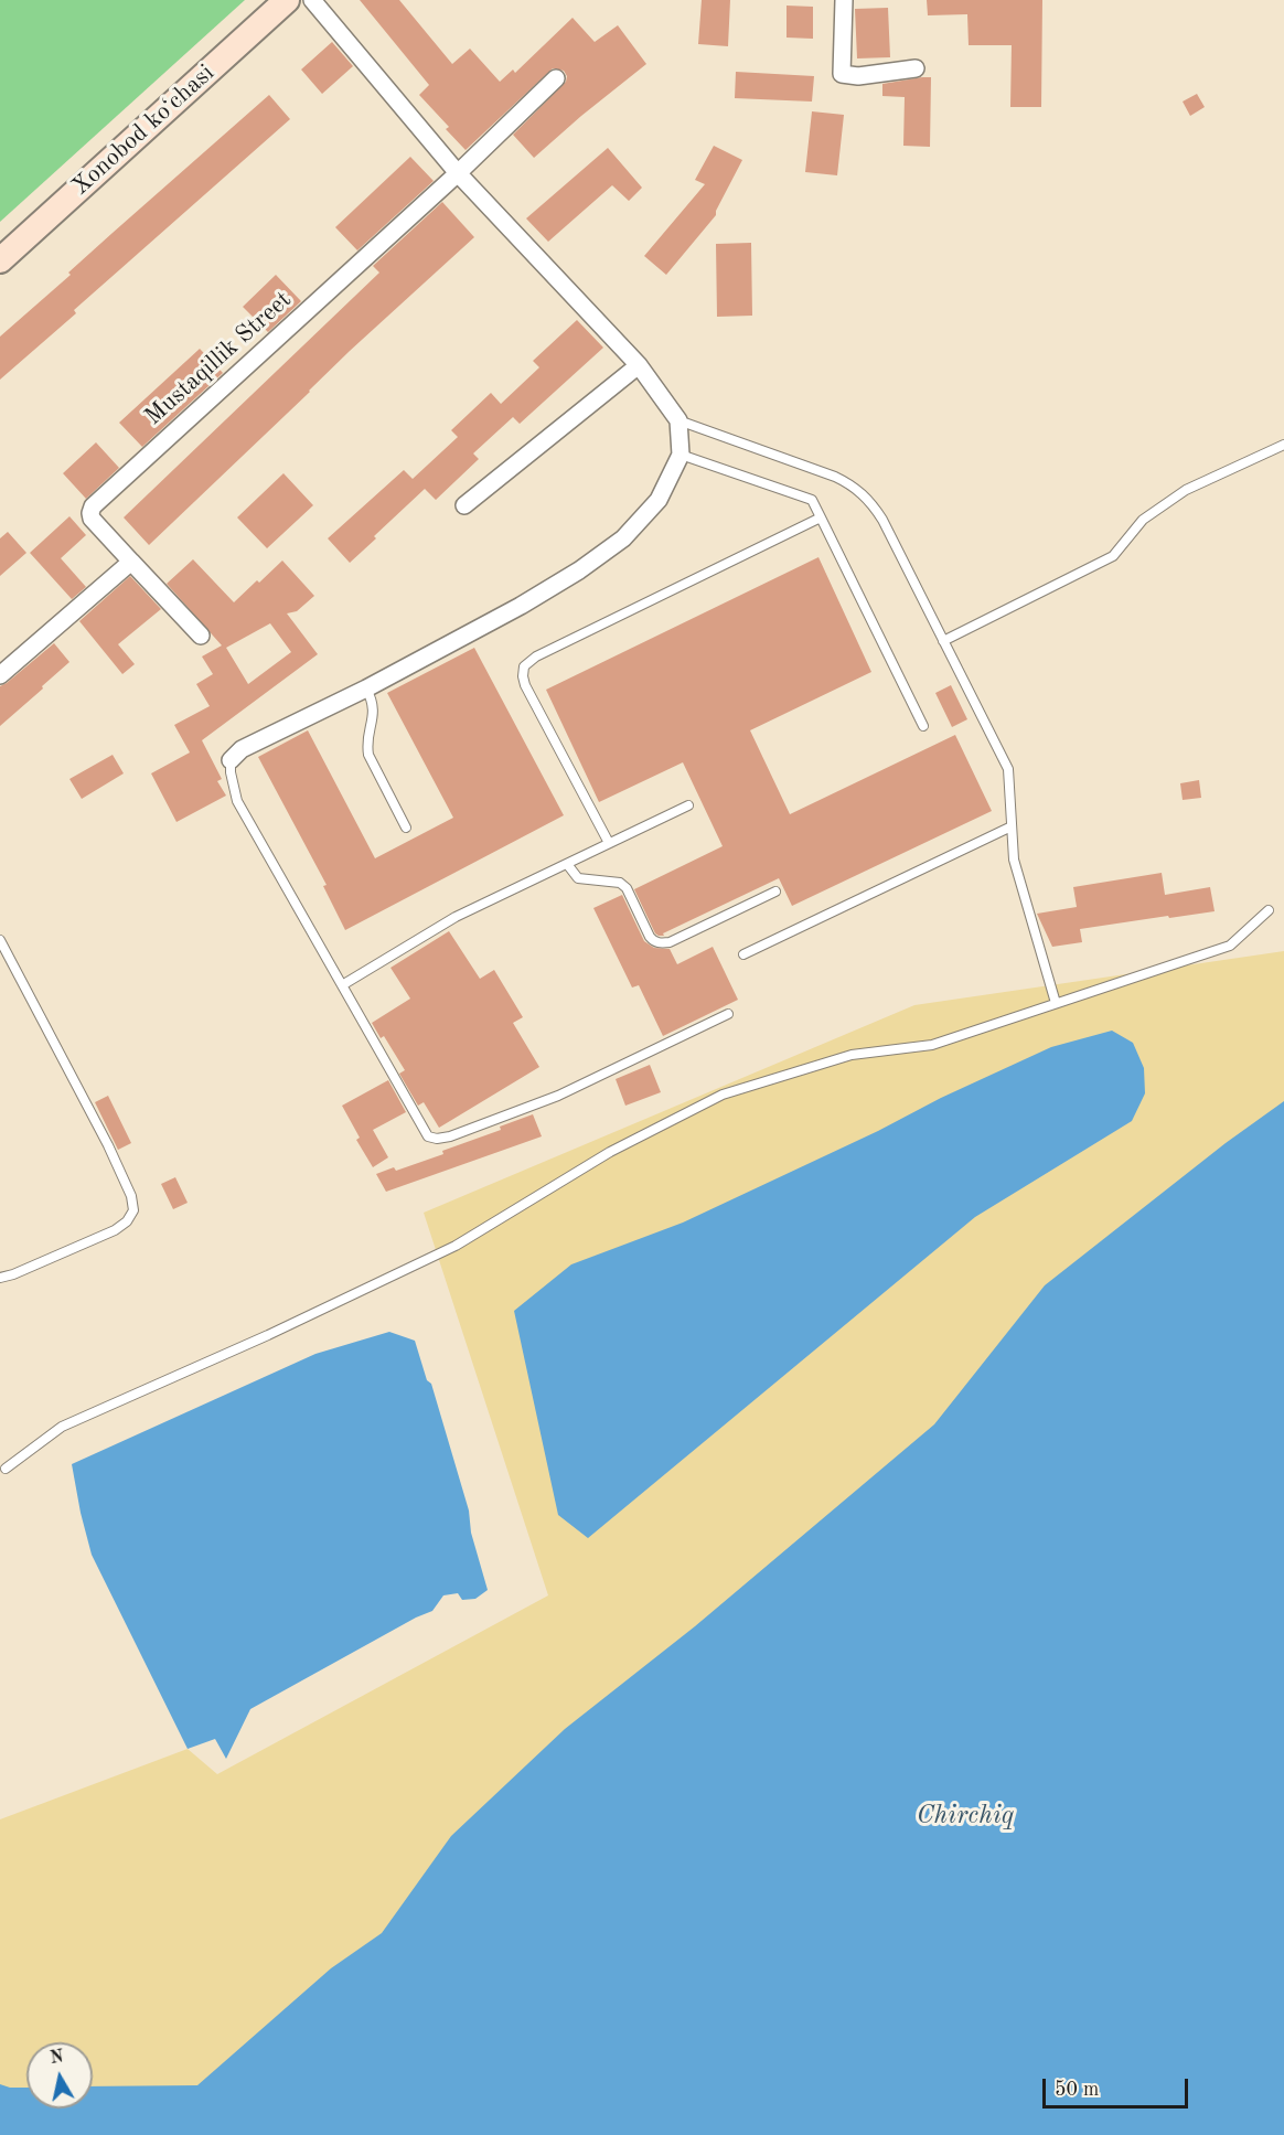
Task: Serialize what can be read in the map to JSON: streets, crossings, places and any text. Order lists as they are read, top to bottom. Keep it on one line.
{"streets":{"main road":["Xonobod koʻchasi"],"street":["Mustaqillik Street"]},"water":["Chirchiq"],"scale_bar":"50 m","north":"top"}
